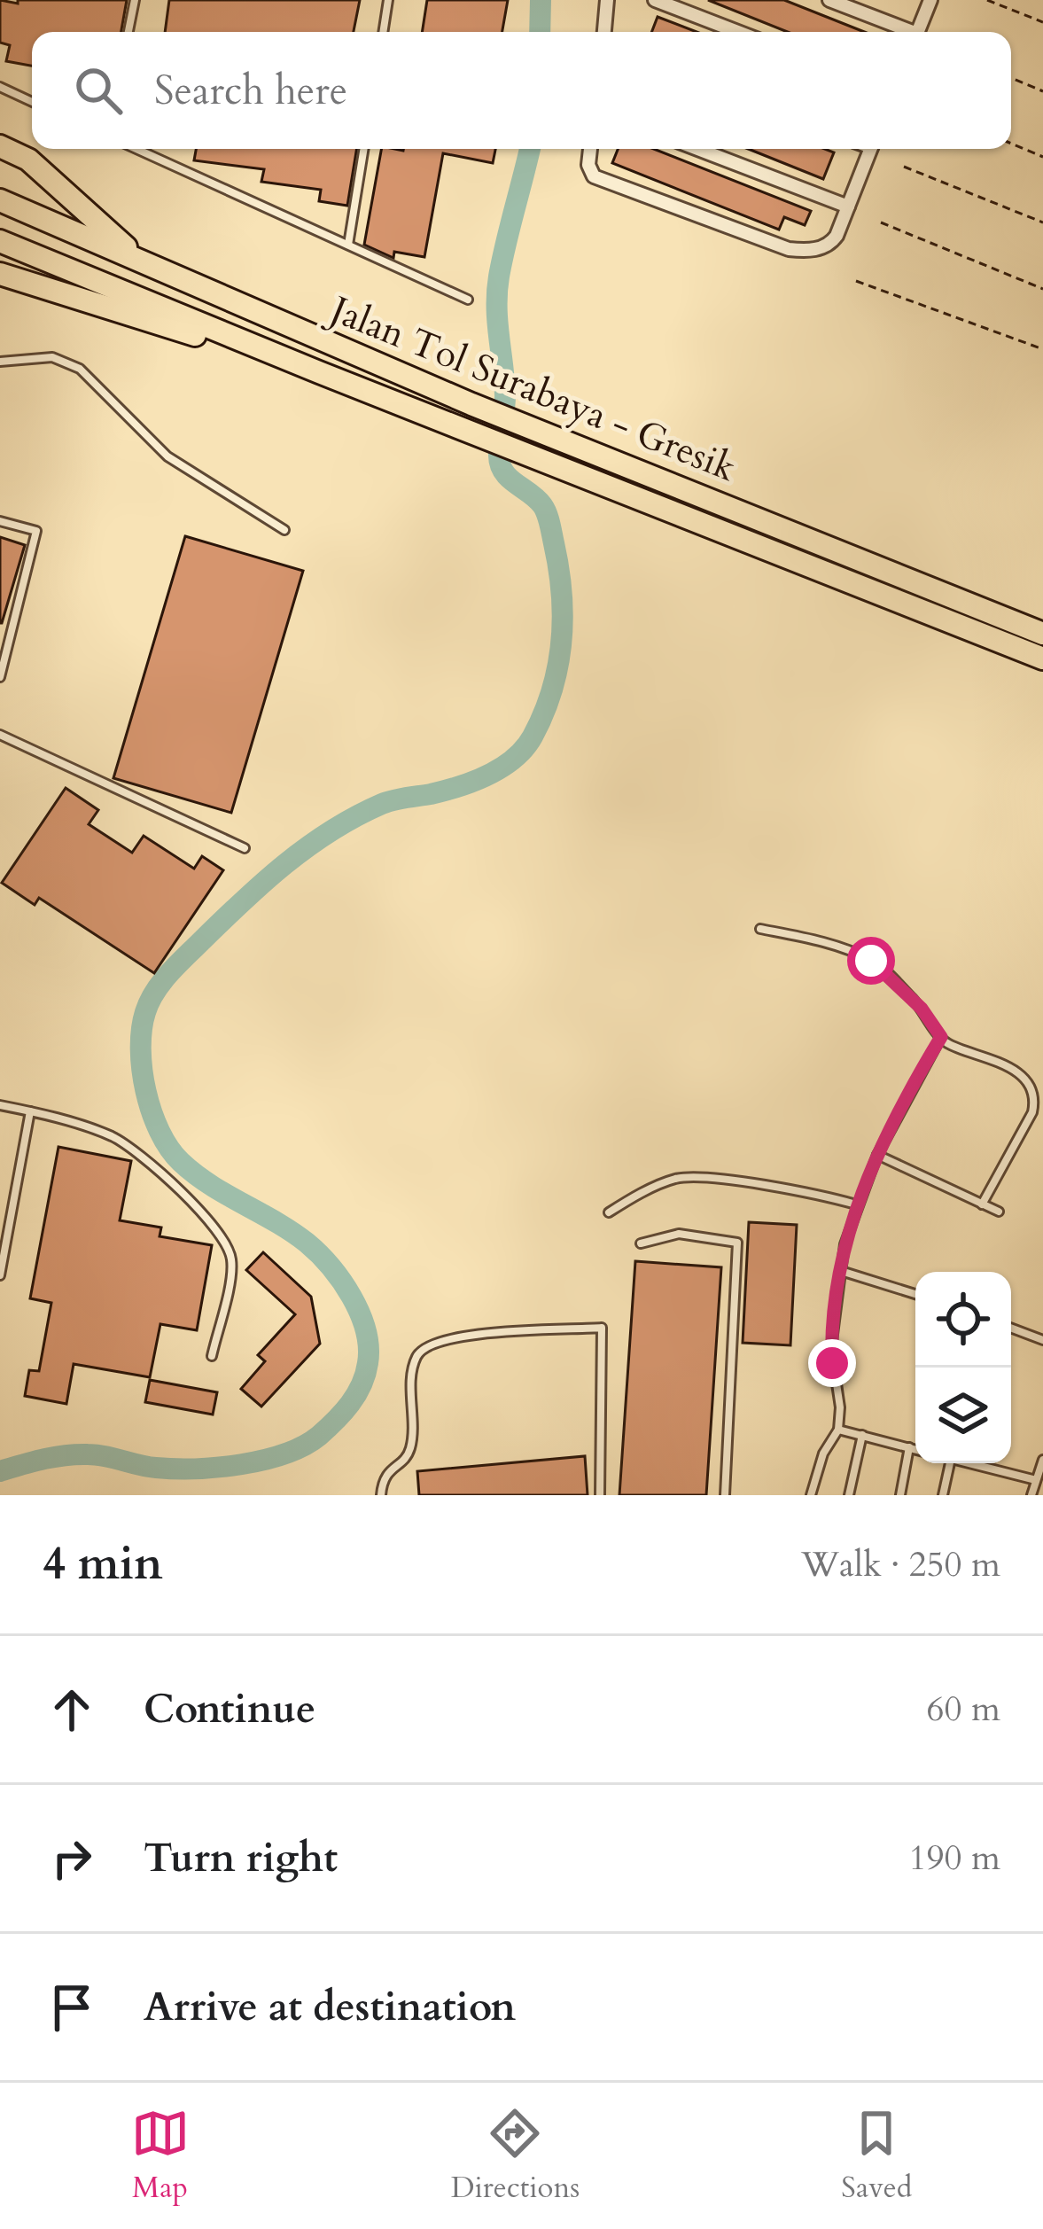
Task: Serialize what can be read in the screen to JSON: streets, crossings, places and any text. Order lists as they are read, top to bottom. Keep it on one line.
{"streets":{"highway":["Jalan Tol Surabaya - Gresik"]},"page":{"search":"Search here","heading":["4 min","Walk · 250 m"],"list":[["Continue","60 m"],["Turn right","190 m"],"Arrive at destination"],"nav":["Map","Directions","Saved"]}}
